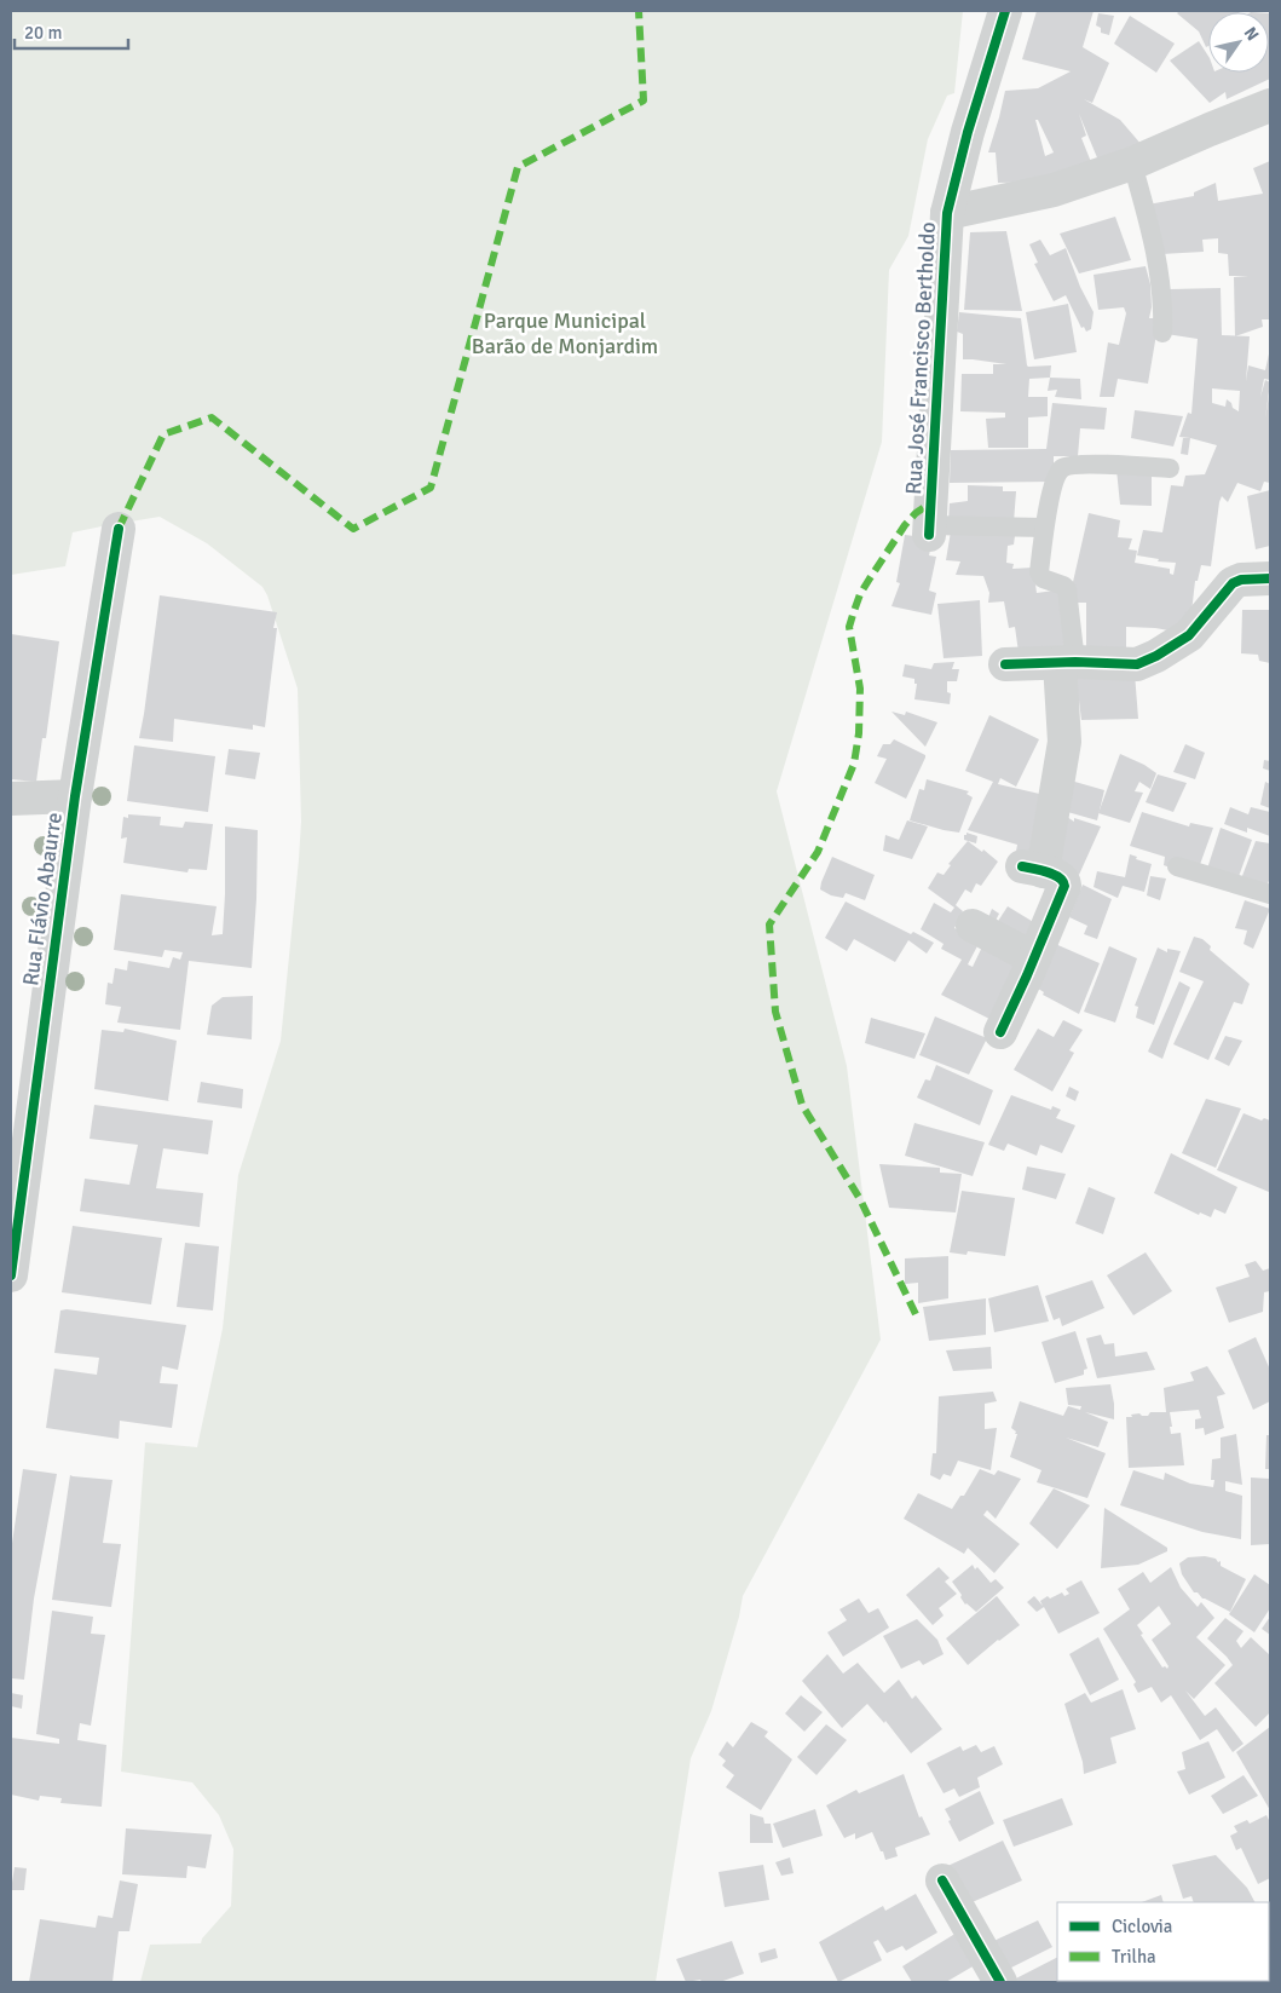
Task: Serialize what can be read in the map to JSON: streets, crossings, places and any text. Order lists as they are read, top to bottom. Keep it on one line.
{"streets":{"street":["Rua José Francisco Bertholdo","Rua Flávio Abaurre"]},"parks":["Parque Municipal Barão de Monjardim"],"legend":["Ciclovia","Trilha"],"scale_bar":"20 m","north":"top right"}
